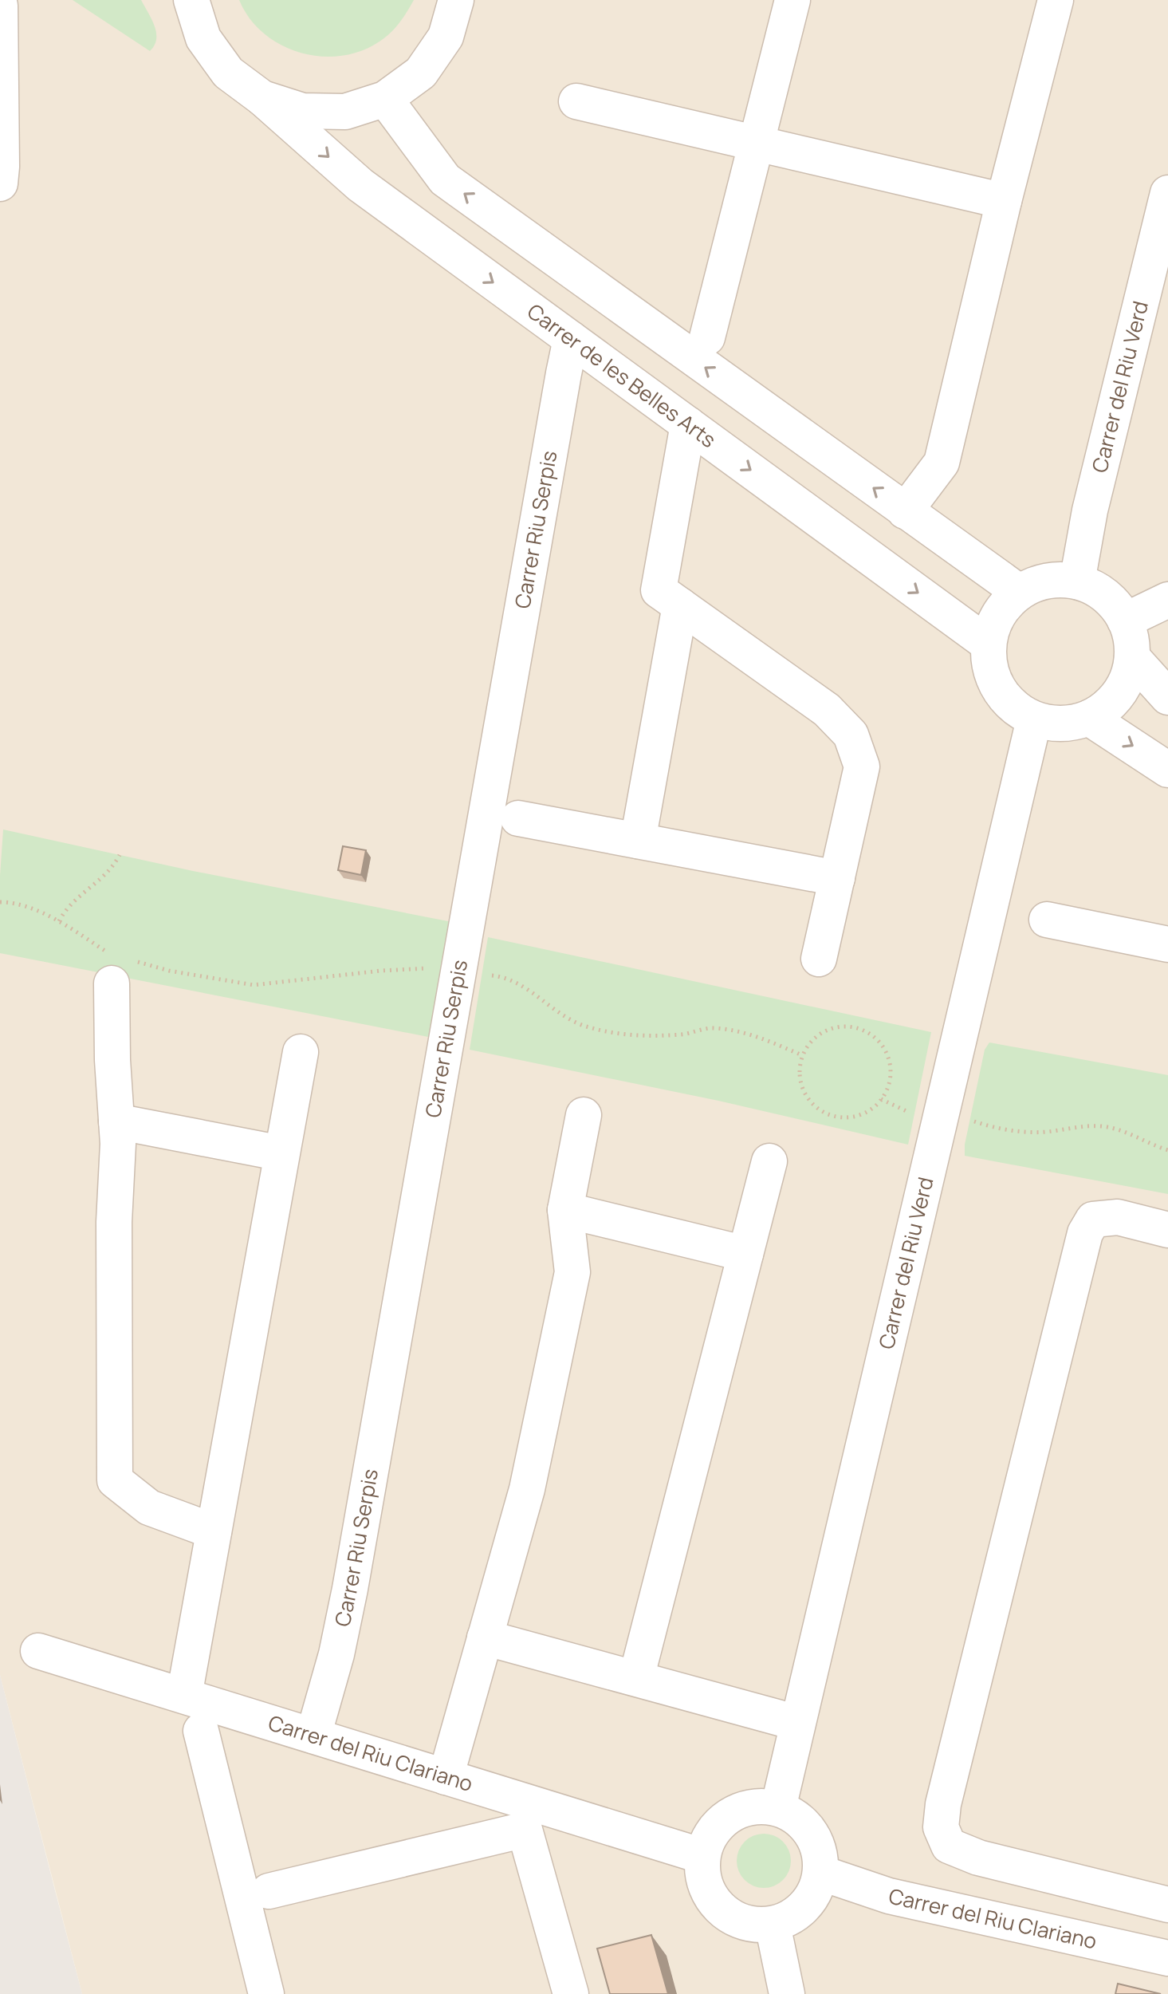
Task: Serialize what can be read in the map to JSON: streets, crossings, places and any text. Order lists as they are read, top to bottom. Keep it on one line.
{"streets":{"street":["Carrer de les Belles Arts","Carrer del Riu Verd","Carrer Riu Serpis","Carrer del Riu Clariano"]},"crossings":[["Carrer de les Belles Arts","Carrer del Riu Verd"],["Carrer de les Belles Arts","Carrer Riu Serpis"],["Carrer del Riu Verd","Carrer del Riu Clariano"],["Carrer Riu Serpis","Carrer del Riu Clariano"]]}
